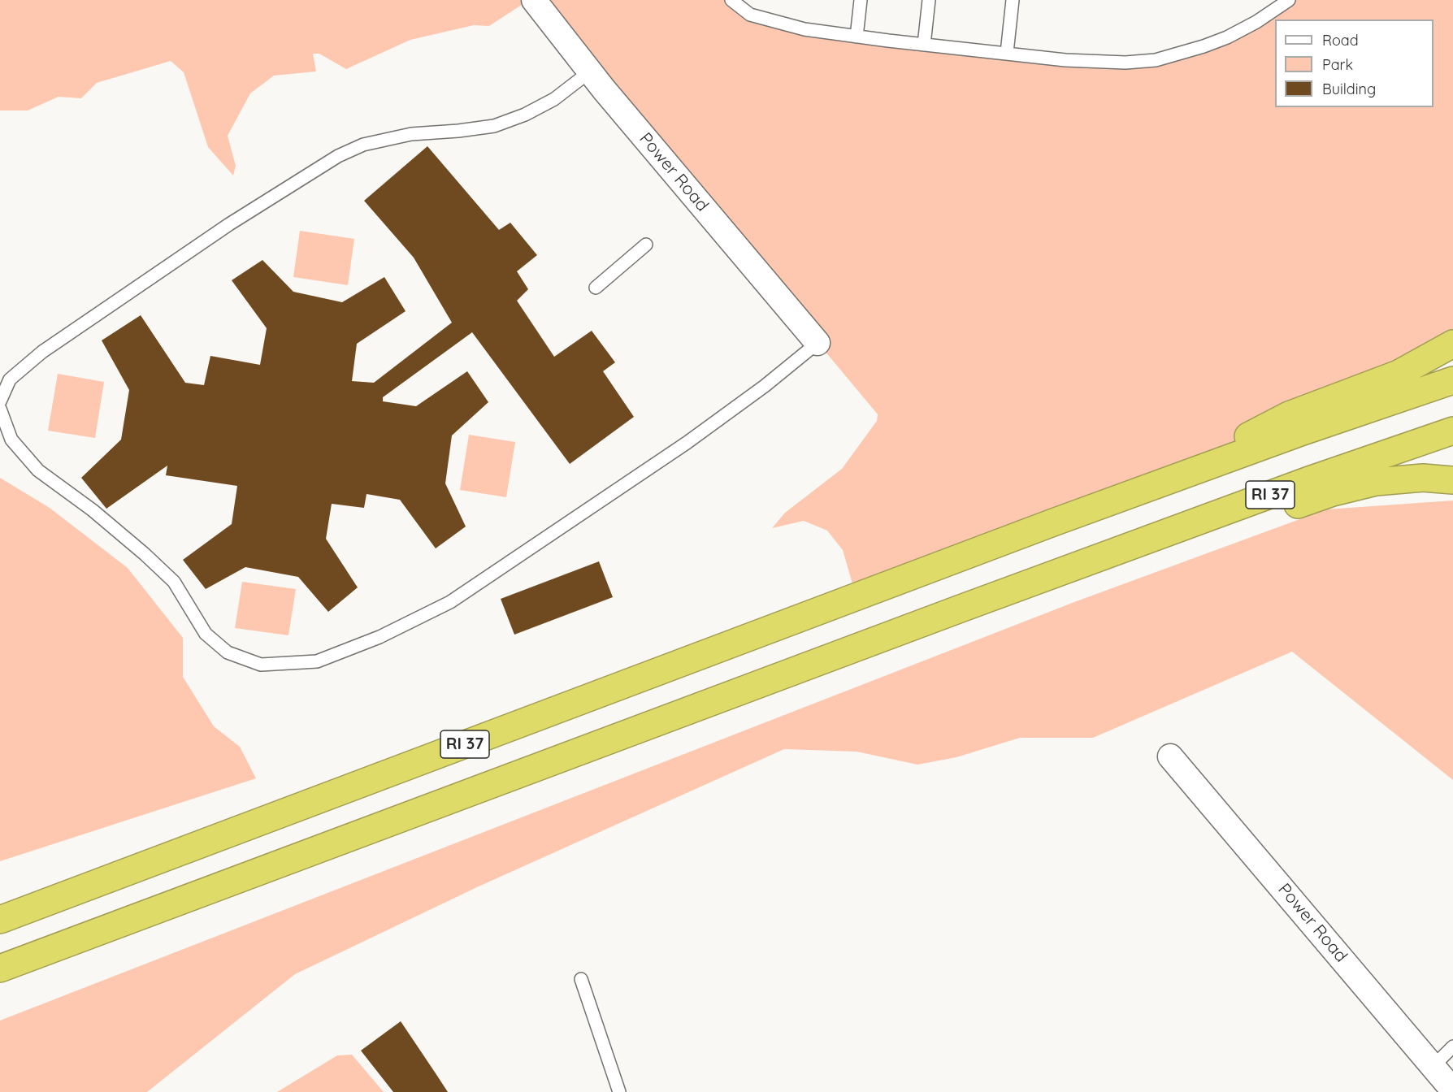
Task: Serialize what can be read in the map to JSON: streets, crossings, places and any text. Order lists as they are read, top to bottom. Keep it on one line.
{"streets":{"highway":["RI 37"],"street":["Power Road"]},"legend":["Road","Park","Building"]}
